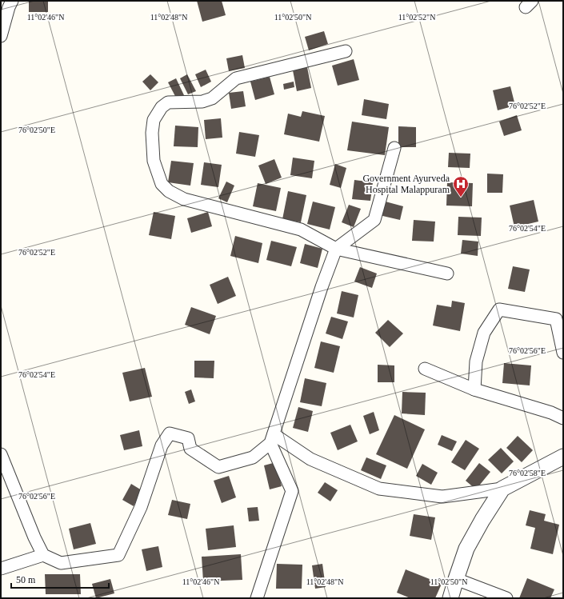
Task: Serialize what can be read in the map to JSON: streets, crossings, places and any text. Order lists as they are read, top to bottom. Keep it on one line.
{"places":{"hospital":["Government Ayurveda Hospital Malappuram"]},"scale_bar":"50 m","coordinates":["11°02'46\"N","11°02'48\"N","11°02'50\"N","11°02'52\"N","76°02'52\"E","76°02'50\"E","76°02'54\"E","76°02'56\"E","76°02'58\"E"]}
